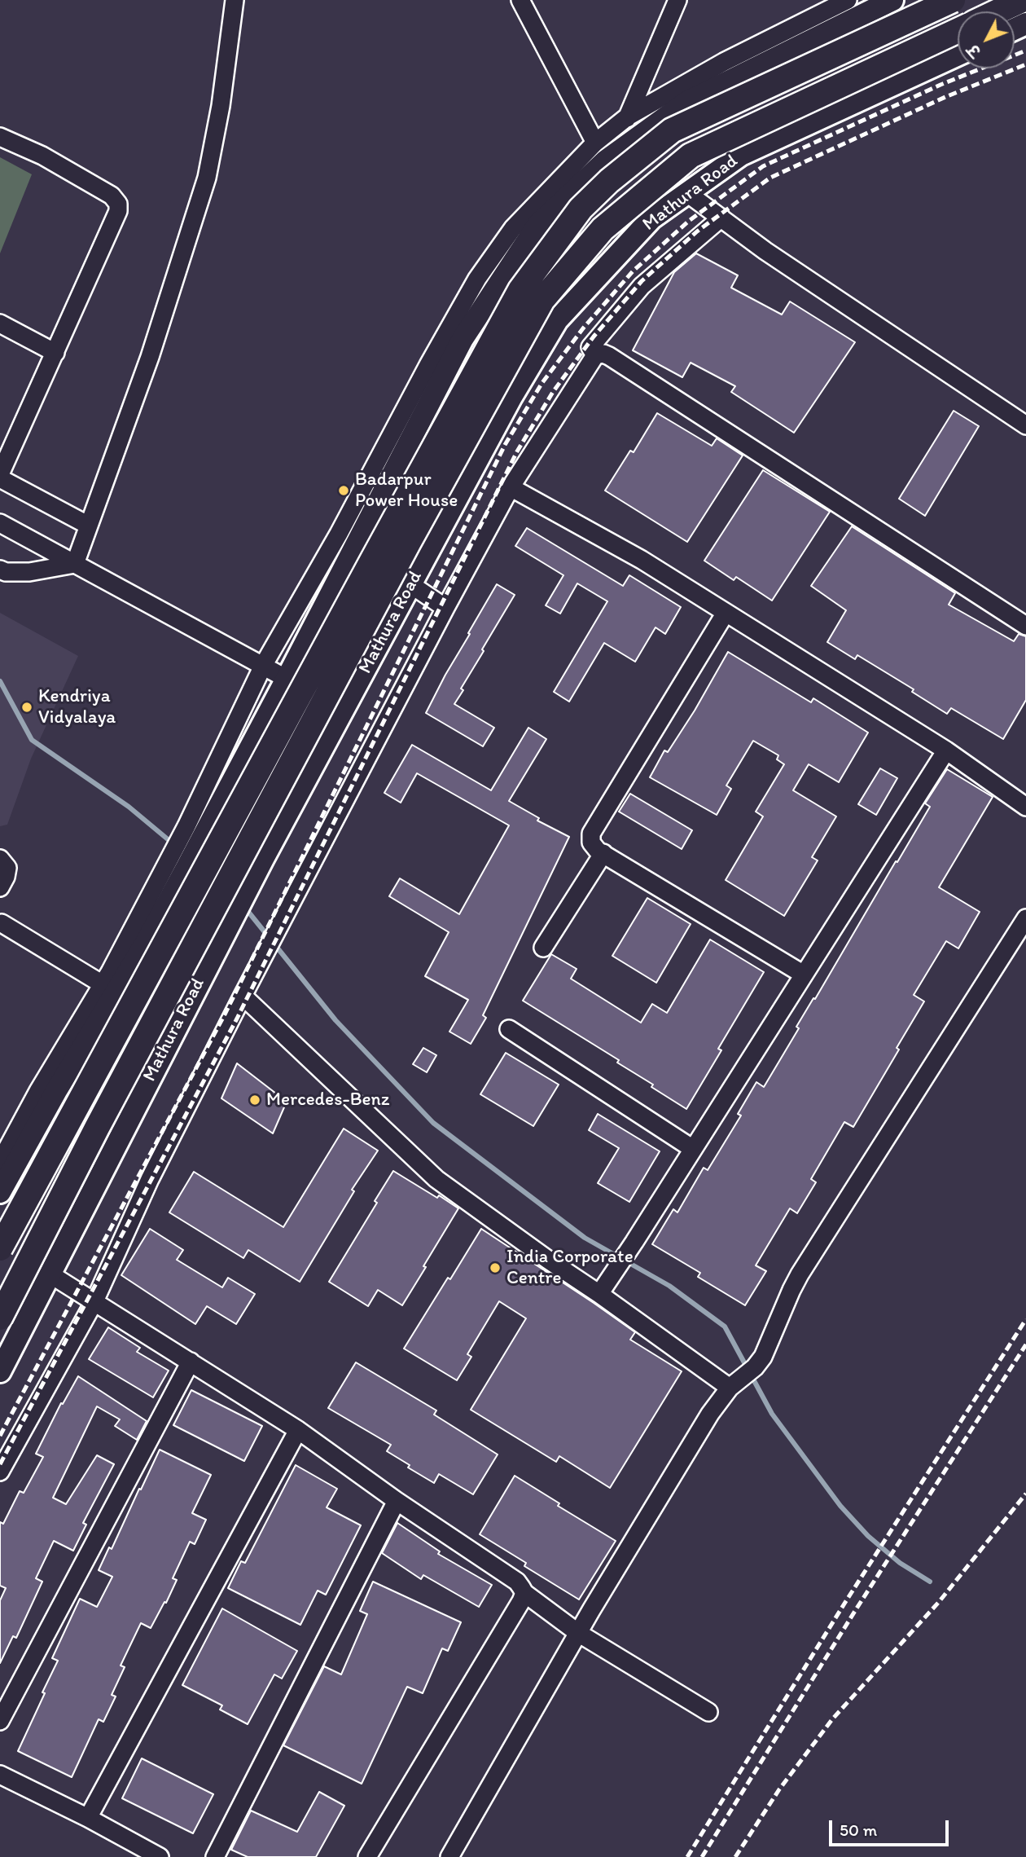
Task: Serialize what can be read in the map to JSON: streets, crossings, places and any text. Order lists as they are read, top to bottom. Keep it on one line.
{"streets":{"highway":["Mathura Road"]},"places":["Badarpur Power House","Kendriya Vidyalaya","Mercedes-Benz","India Corporate Centre"],"scale_bar":"50 m","north":"bottom left"}
